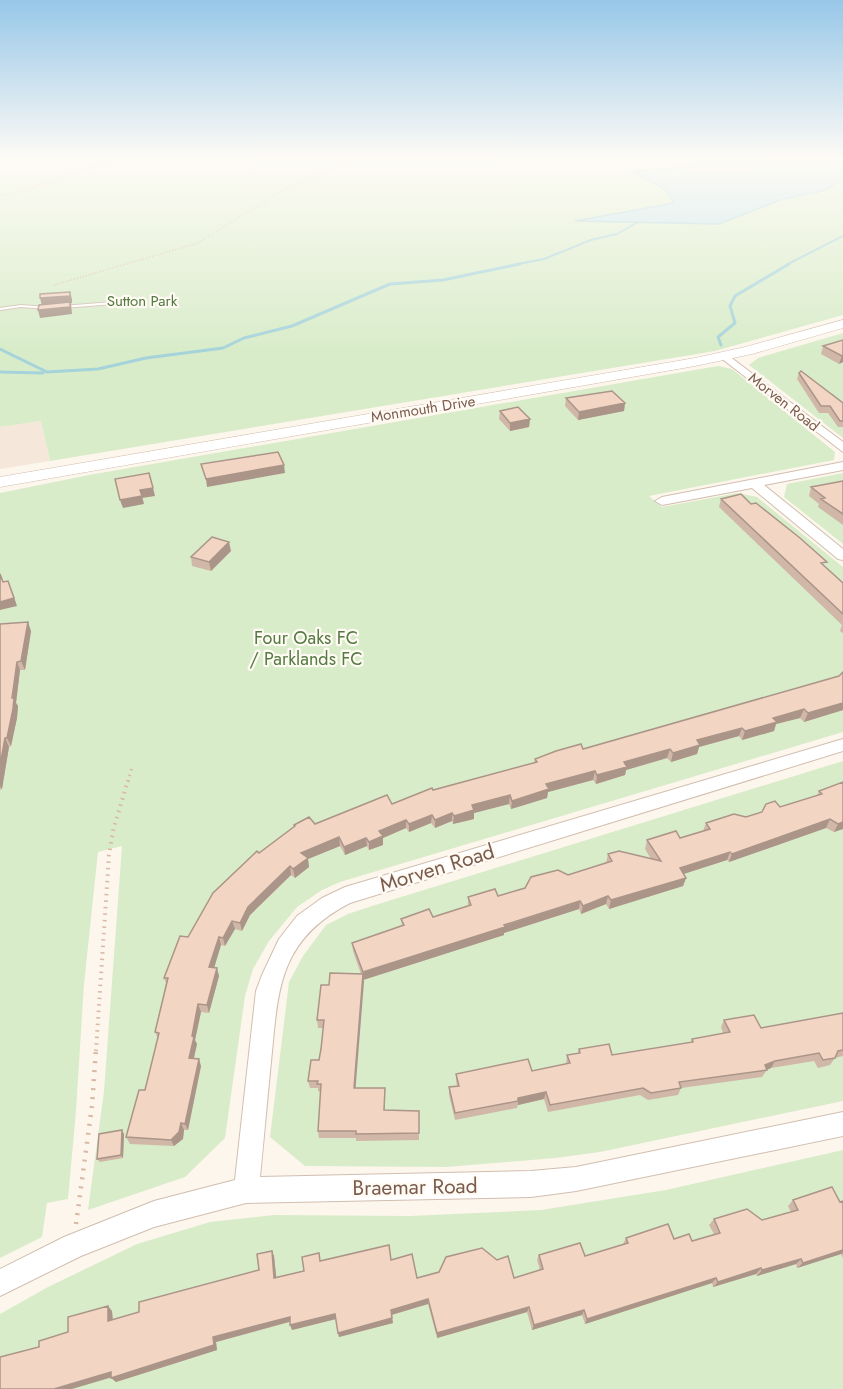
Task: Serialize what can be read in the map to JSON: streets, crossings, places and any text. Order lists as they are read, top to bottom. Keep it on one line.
{"streets":{"street":["Morven Road","Monmouth Drive","Braemar Road"]},"crossings":[["Morven Road","Monmouth Drive"],["Morven Road","Braemar Road"]],"parks":["Sutton Park","Four Oaks FC / Parklands FC"]}
